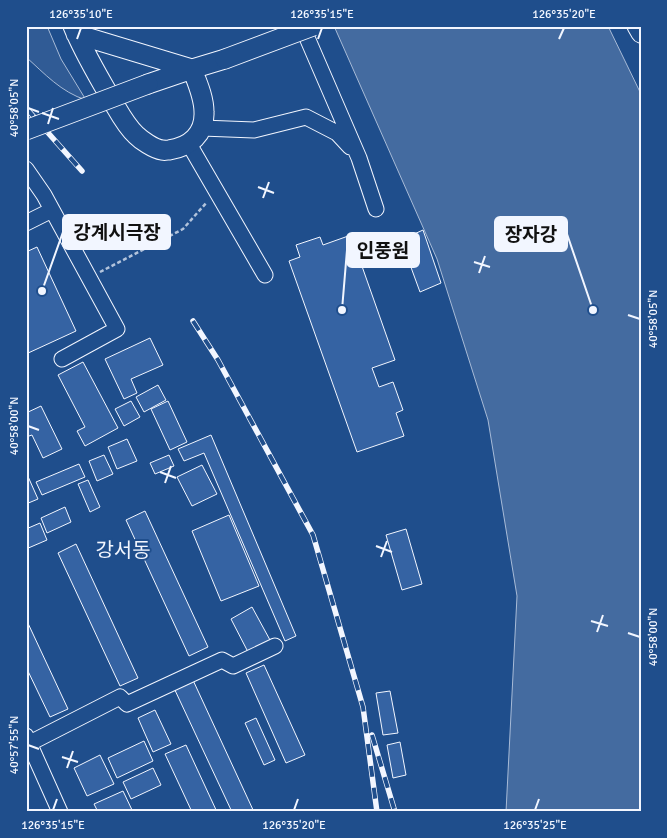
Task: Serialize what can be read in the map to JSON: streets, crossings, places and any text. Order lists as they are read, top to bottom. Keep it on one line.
{"districts":["강서동"],"places":["강계시극장","인풍원","장자강"],"coordinates":["126°35'10\"E","126°35'15\"E","126°35'20\"E","40°58'05\"N","40°58'00\"N","40°57'55\"N","126°35'25\"E"]}
